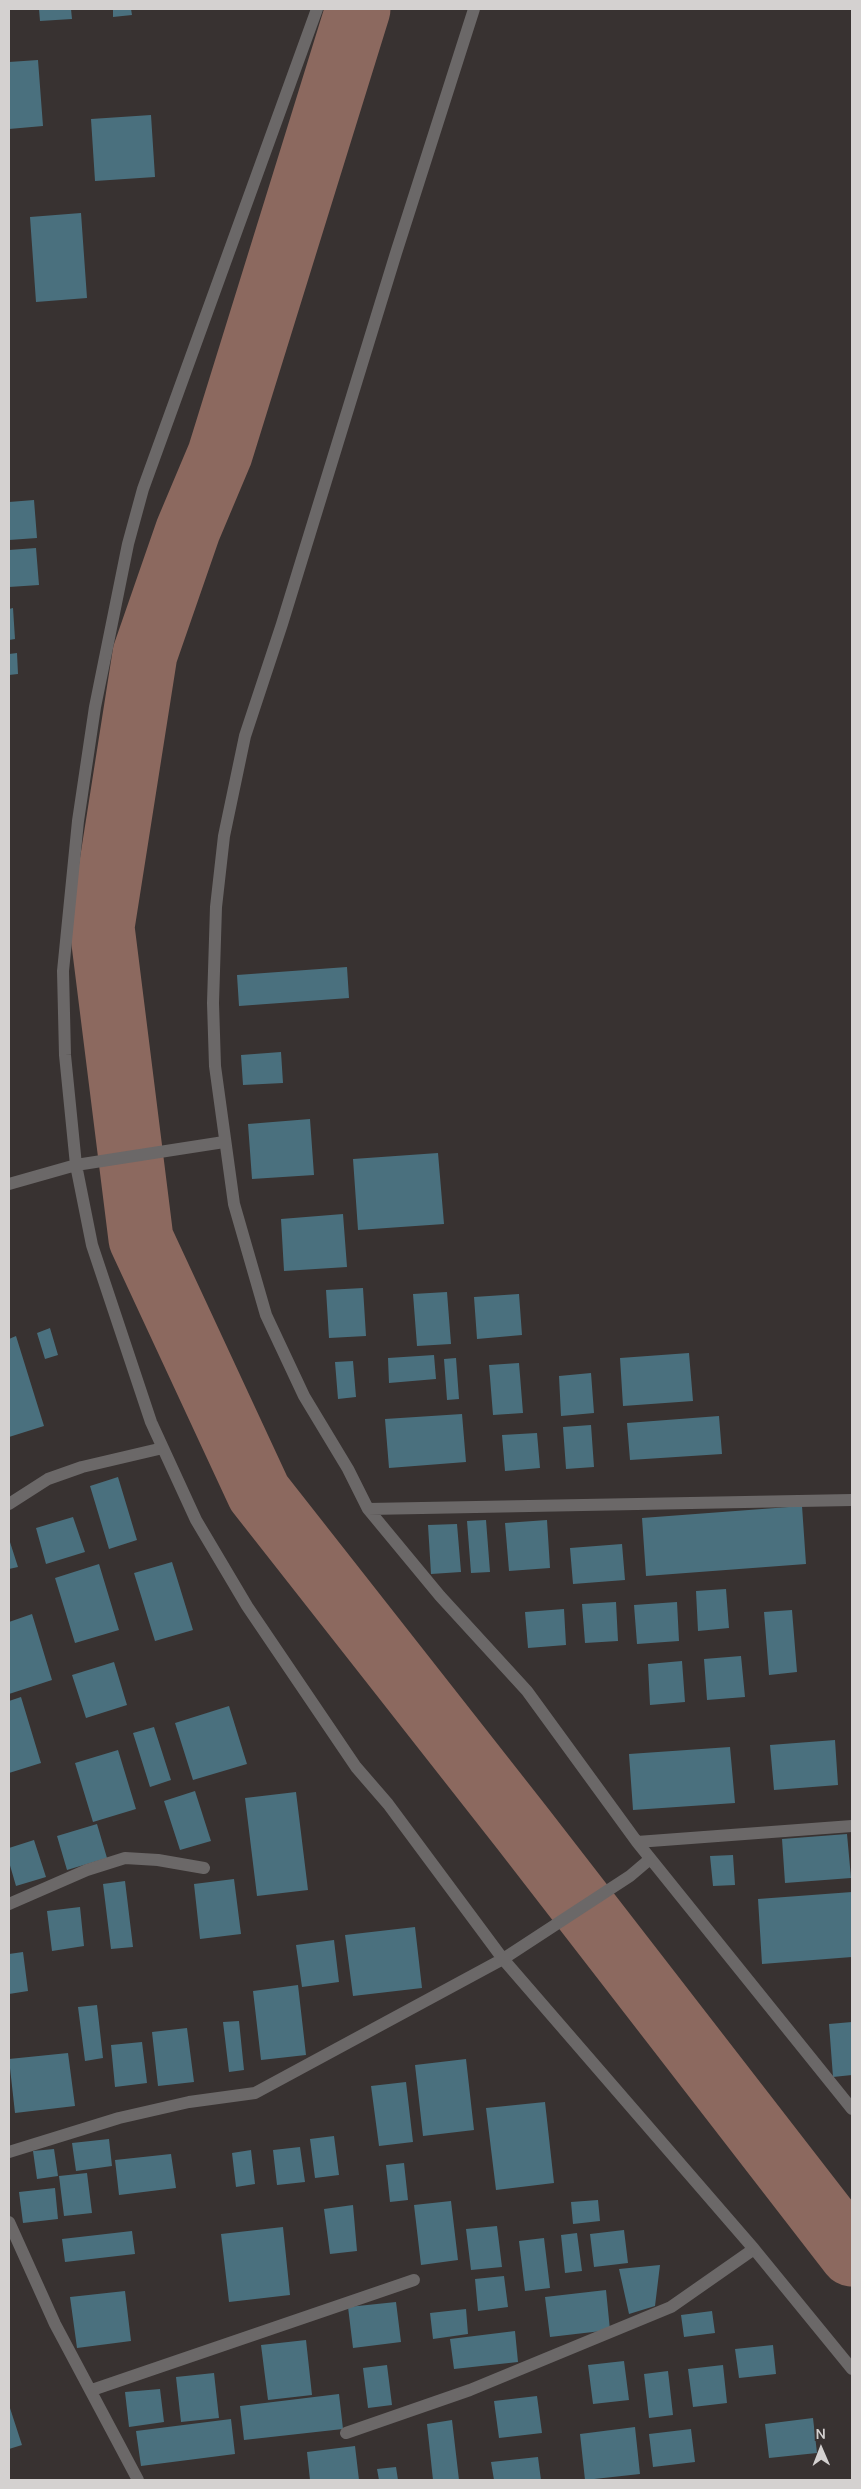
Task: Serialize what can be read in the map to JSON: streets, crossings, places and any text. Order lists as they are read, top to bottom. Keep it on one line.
{"north":"top"}
